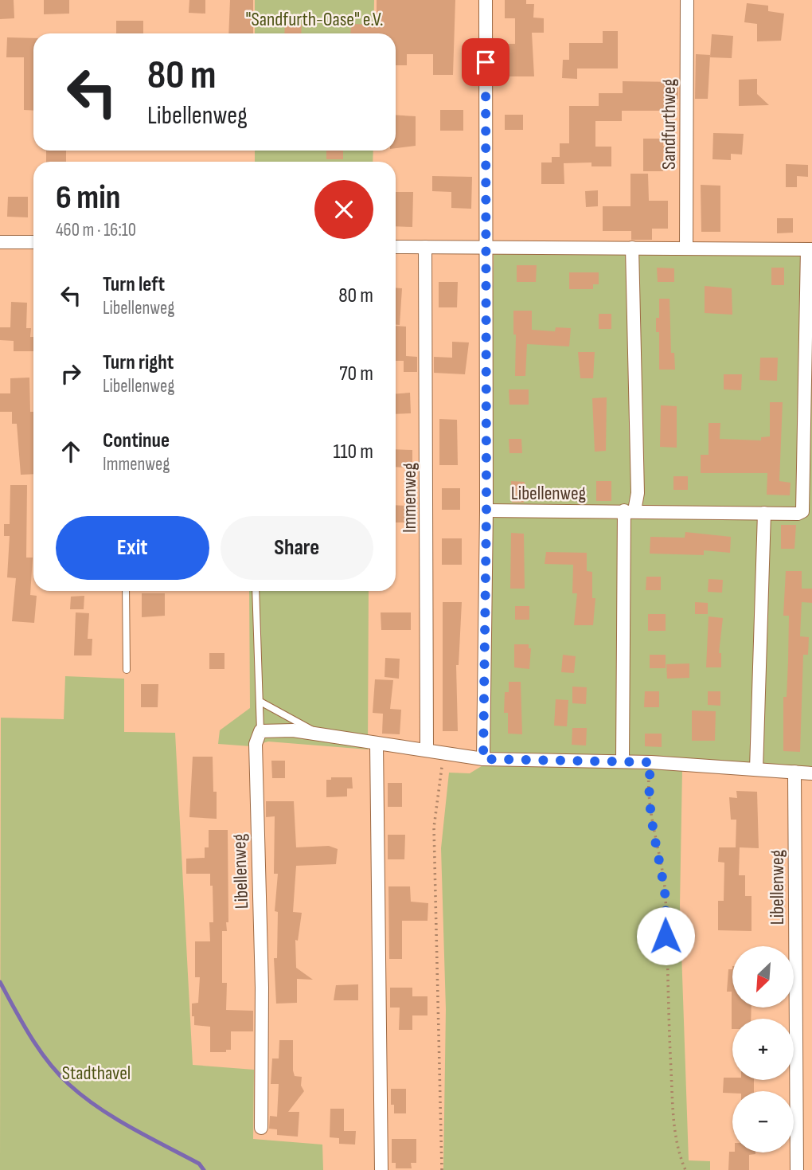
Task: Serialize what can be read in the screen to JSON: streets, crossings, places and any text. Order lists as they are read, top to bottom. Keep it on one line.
{"streets":{"street":["Sandfurthweg","Libellenweg","Immenweg"]},"parks":["\"Sandfurth-Oase\" e.V.","Stadthavel"],"north":"bottom left","page":{"turn":["80 m","Libellenweg"],"heading":["6 min","460 m · 16:10"],"list":[{"name":"Turn left","note":"Libellenweg","value":"80 m"},{"name":"Turn right","note":"Libellenweg","value":"70 m"},{"name":"Continue","note":"Immenweg","value":"110 m"}],"buttons":["Exit","Share"],"map_buttons":["+","−"]}}
